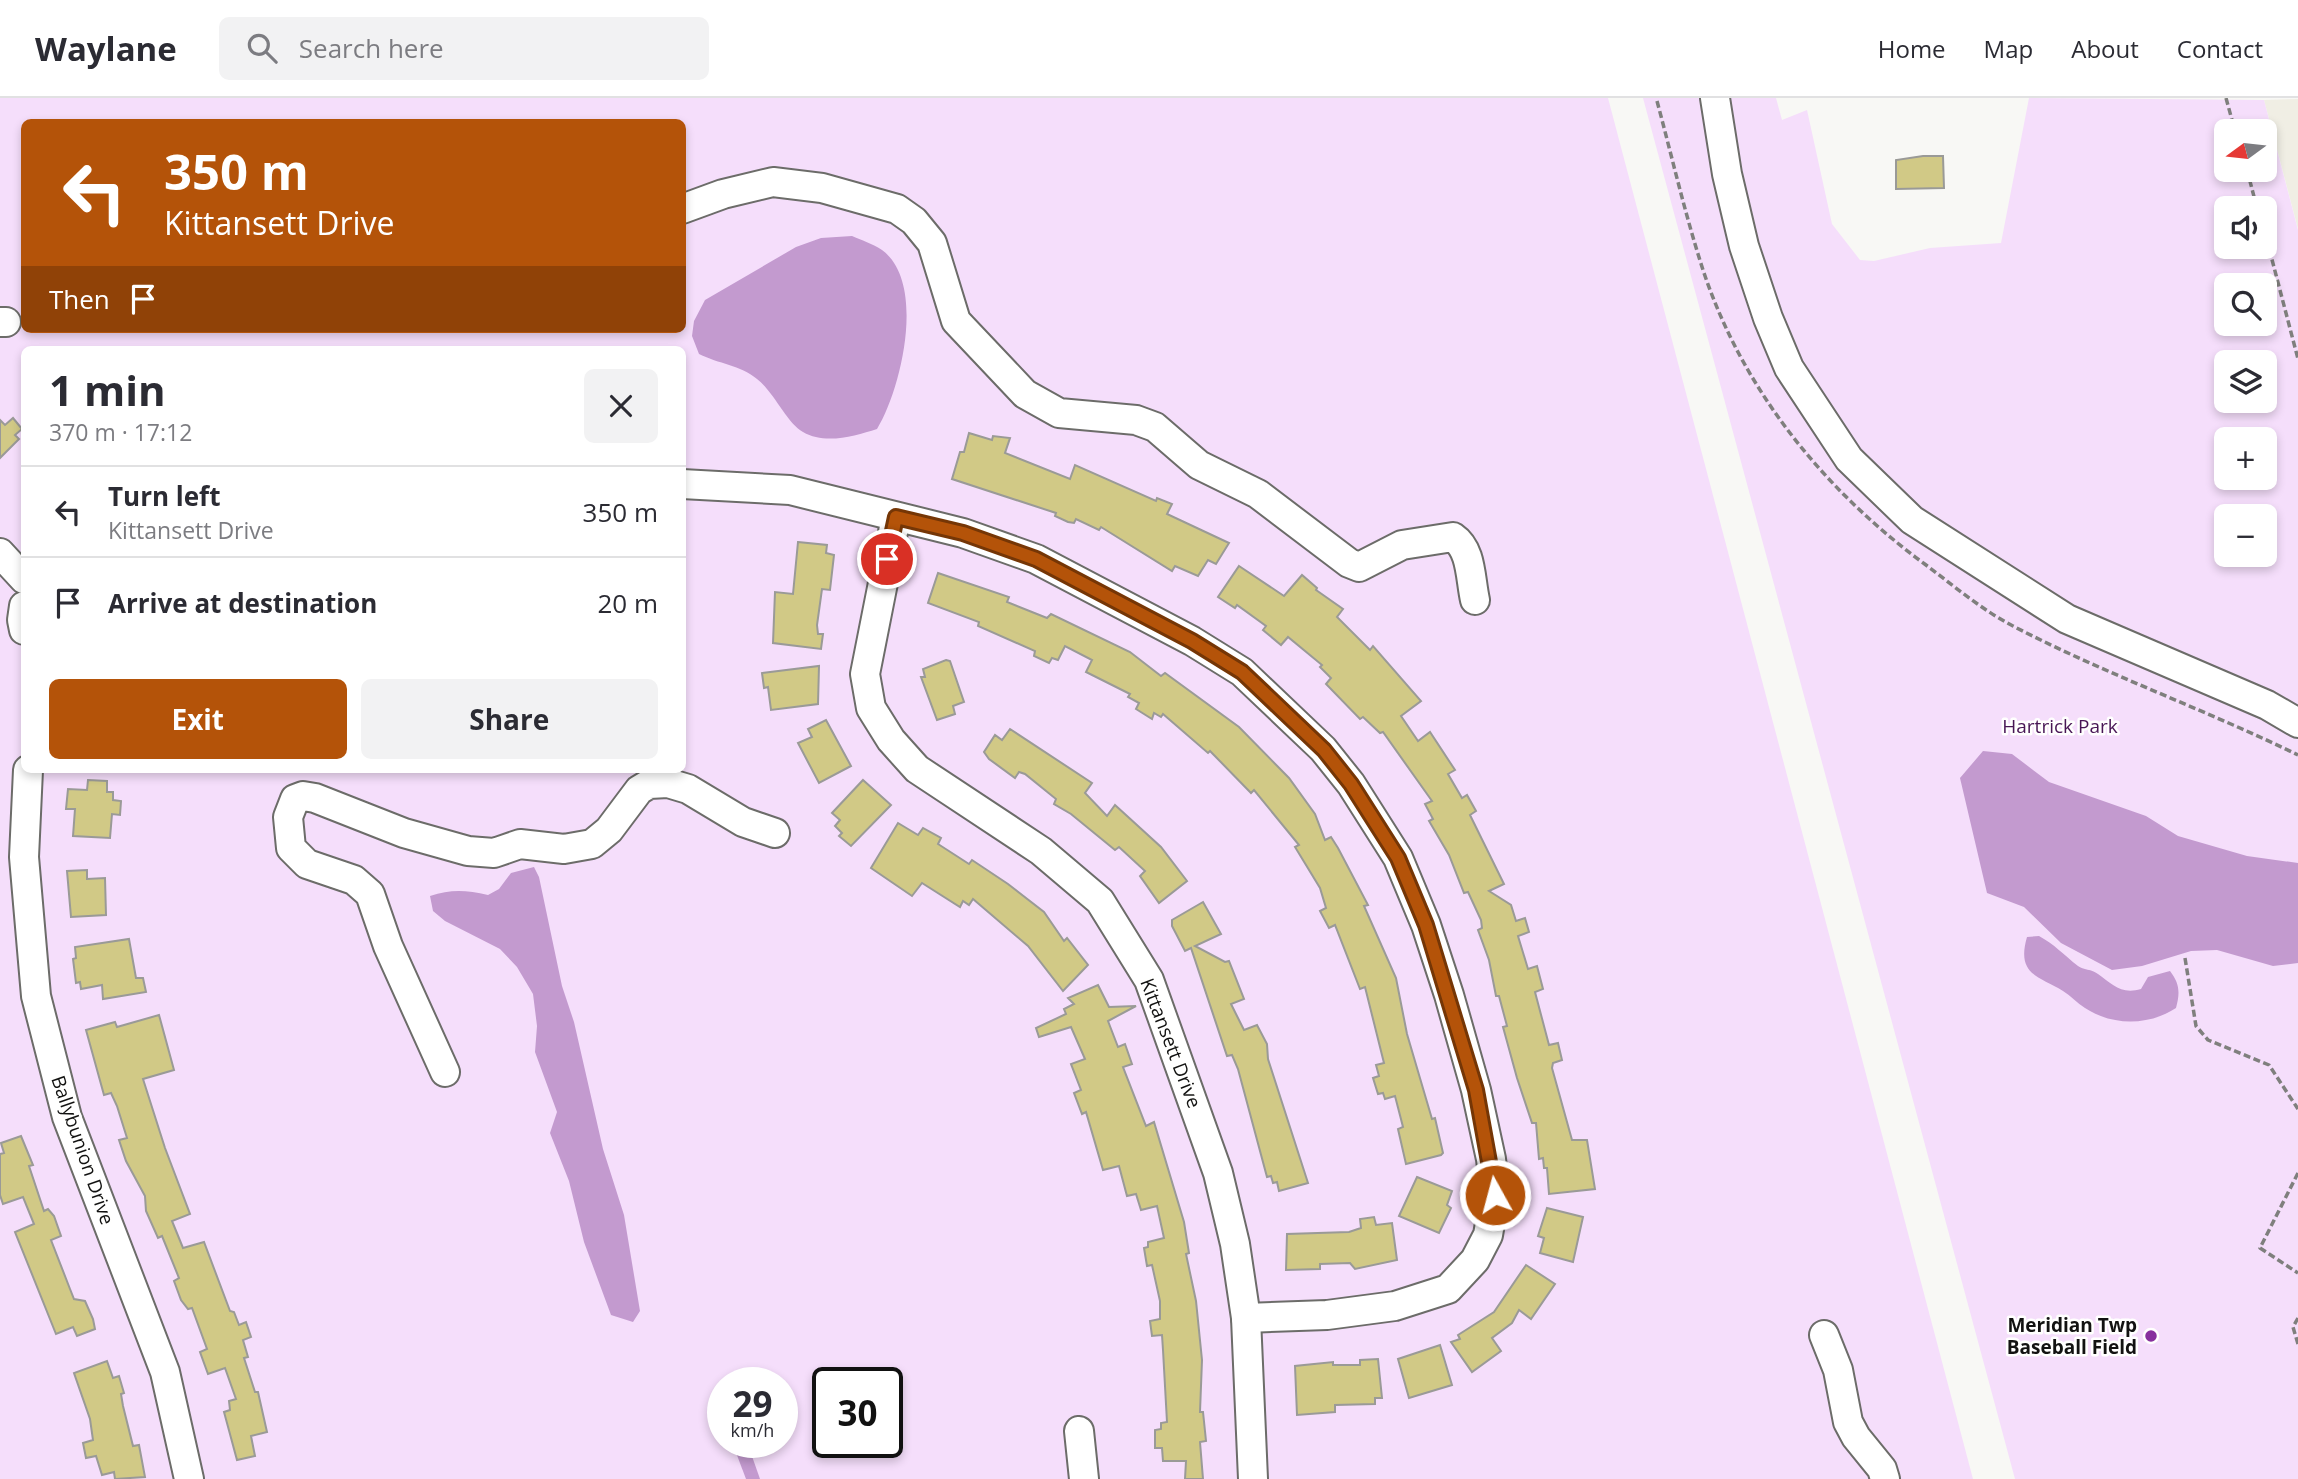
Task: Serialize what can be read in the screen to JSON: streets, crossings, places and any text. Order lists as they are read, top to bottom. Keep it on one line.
{"streets":{"street":["Kittansett Drive","Ballybunion Drive"]},"parks":["Hartrick Park"],"places":["Meridian Twp Baseball Field"],"north":"left","page":{"header":"Waylane","search":"Search here","nav":["Home","Map","About","Contact"],"map_buttons":["+","−"],"turn":["350 m","Kittansett Drive"],"then":"Then","heading":["1 min","370 m · 17:12"],"list":[{"name":"Turn left","note":"Kittansett Drive","value":"350 m"},{"name":"Arrive at destination","value":"20 m"}],"buttons":["Exit","Share"],"speed":"29 km/h","limit":"30"}}
